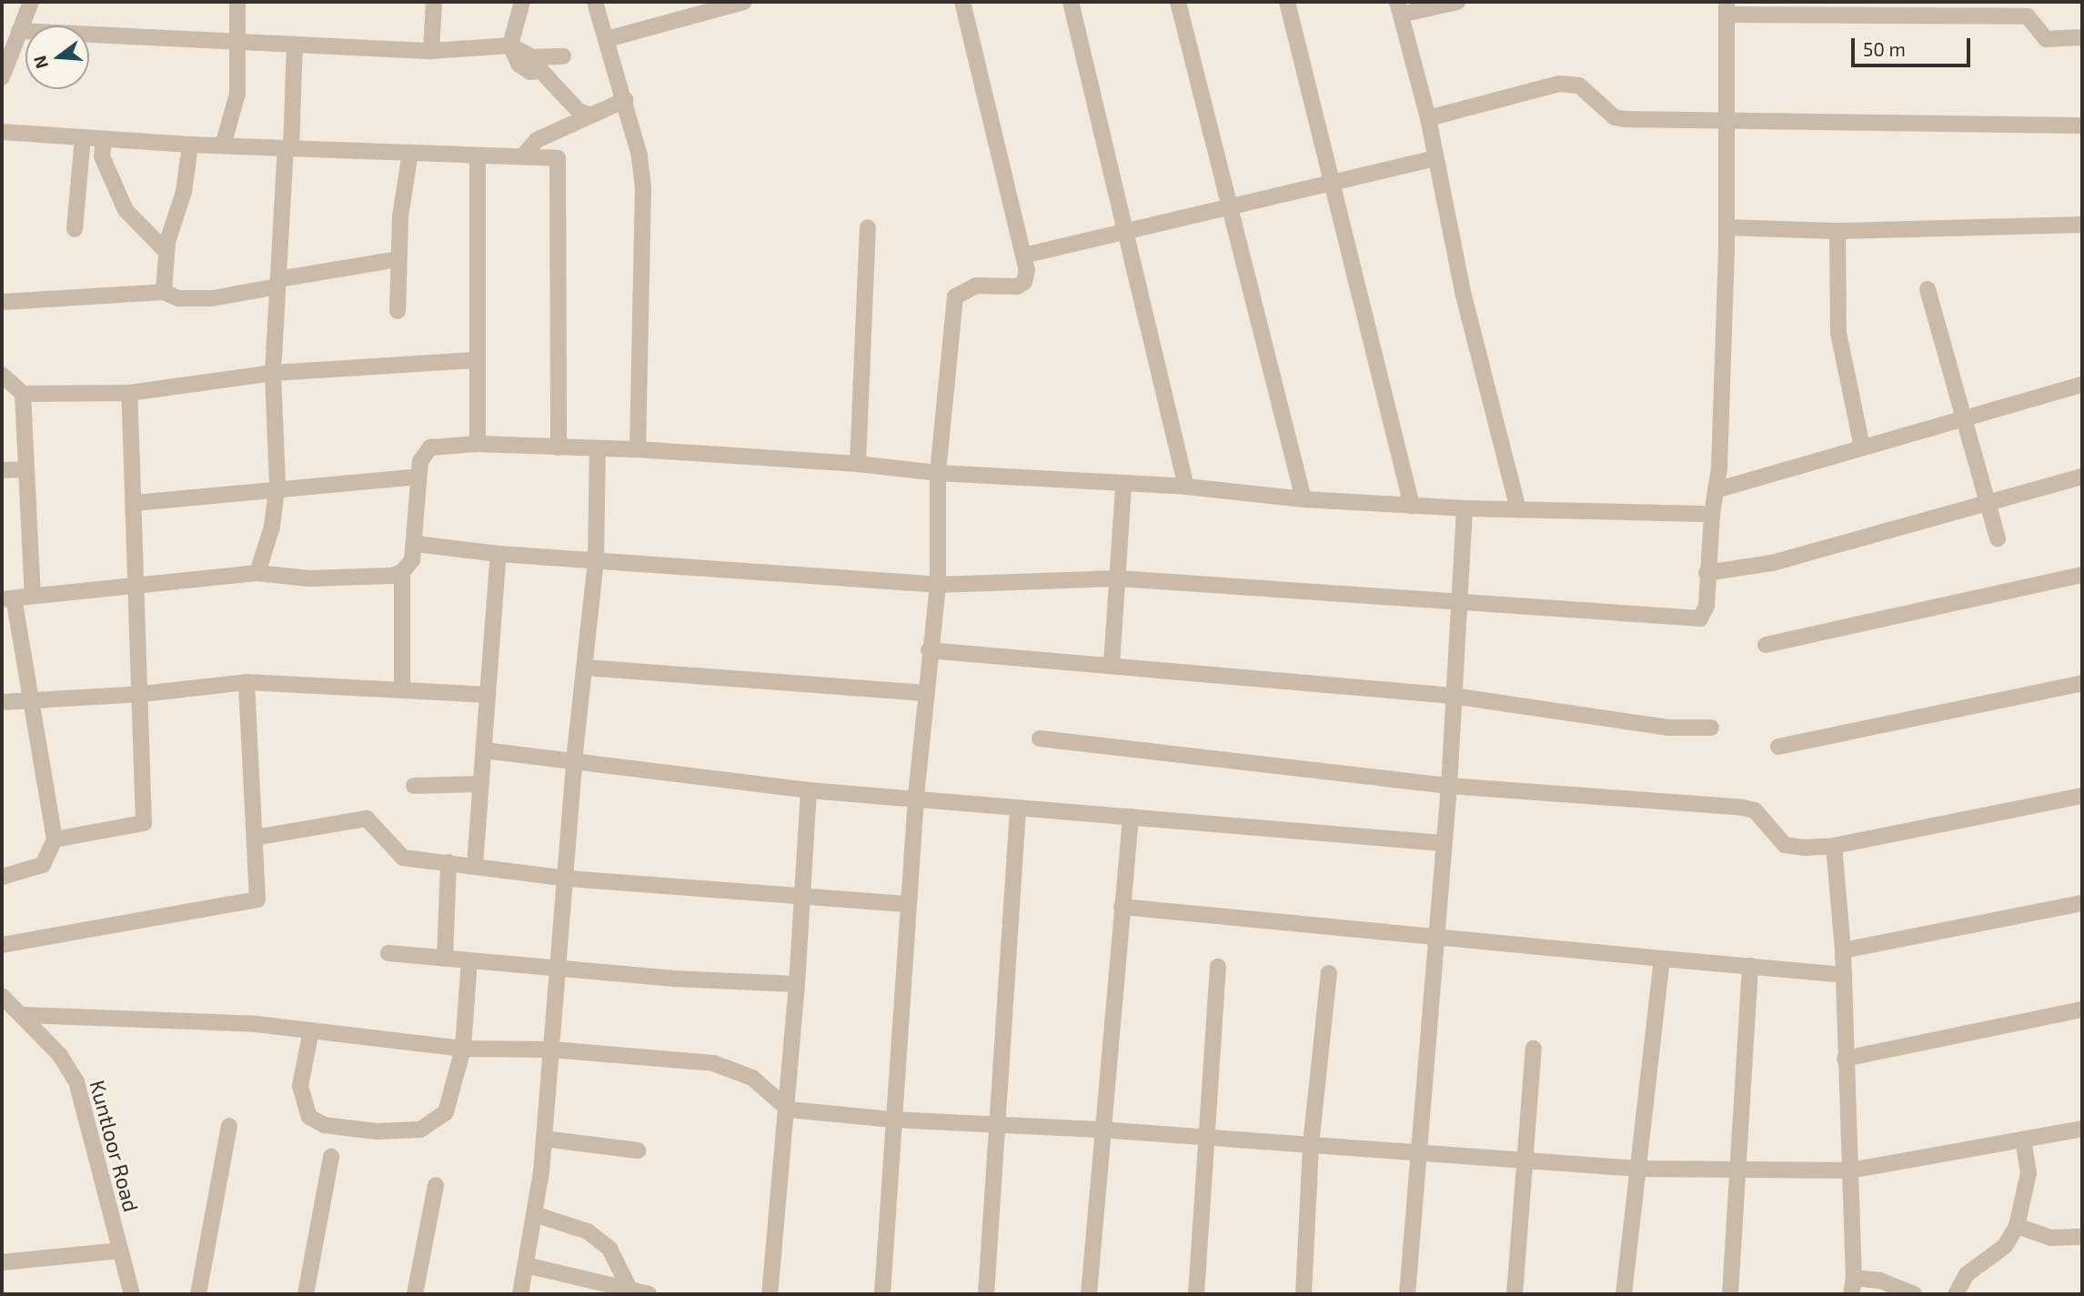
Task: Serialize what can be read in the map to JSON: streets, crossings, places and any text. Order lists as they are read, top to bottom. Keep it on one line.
{"streets":{"street":["Kuntloor Road"]},"scale_bar":"50 m","north":"left"}
